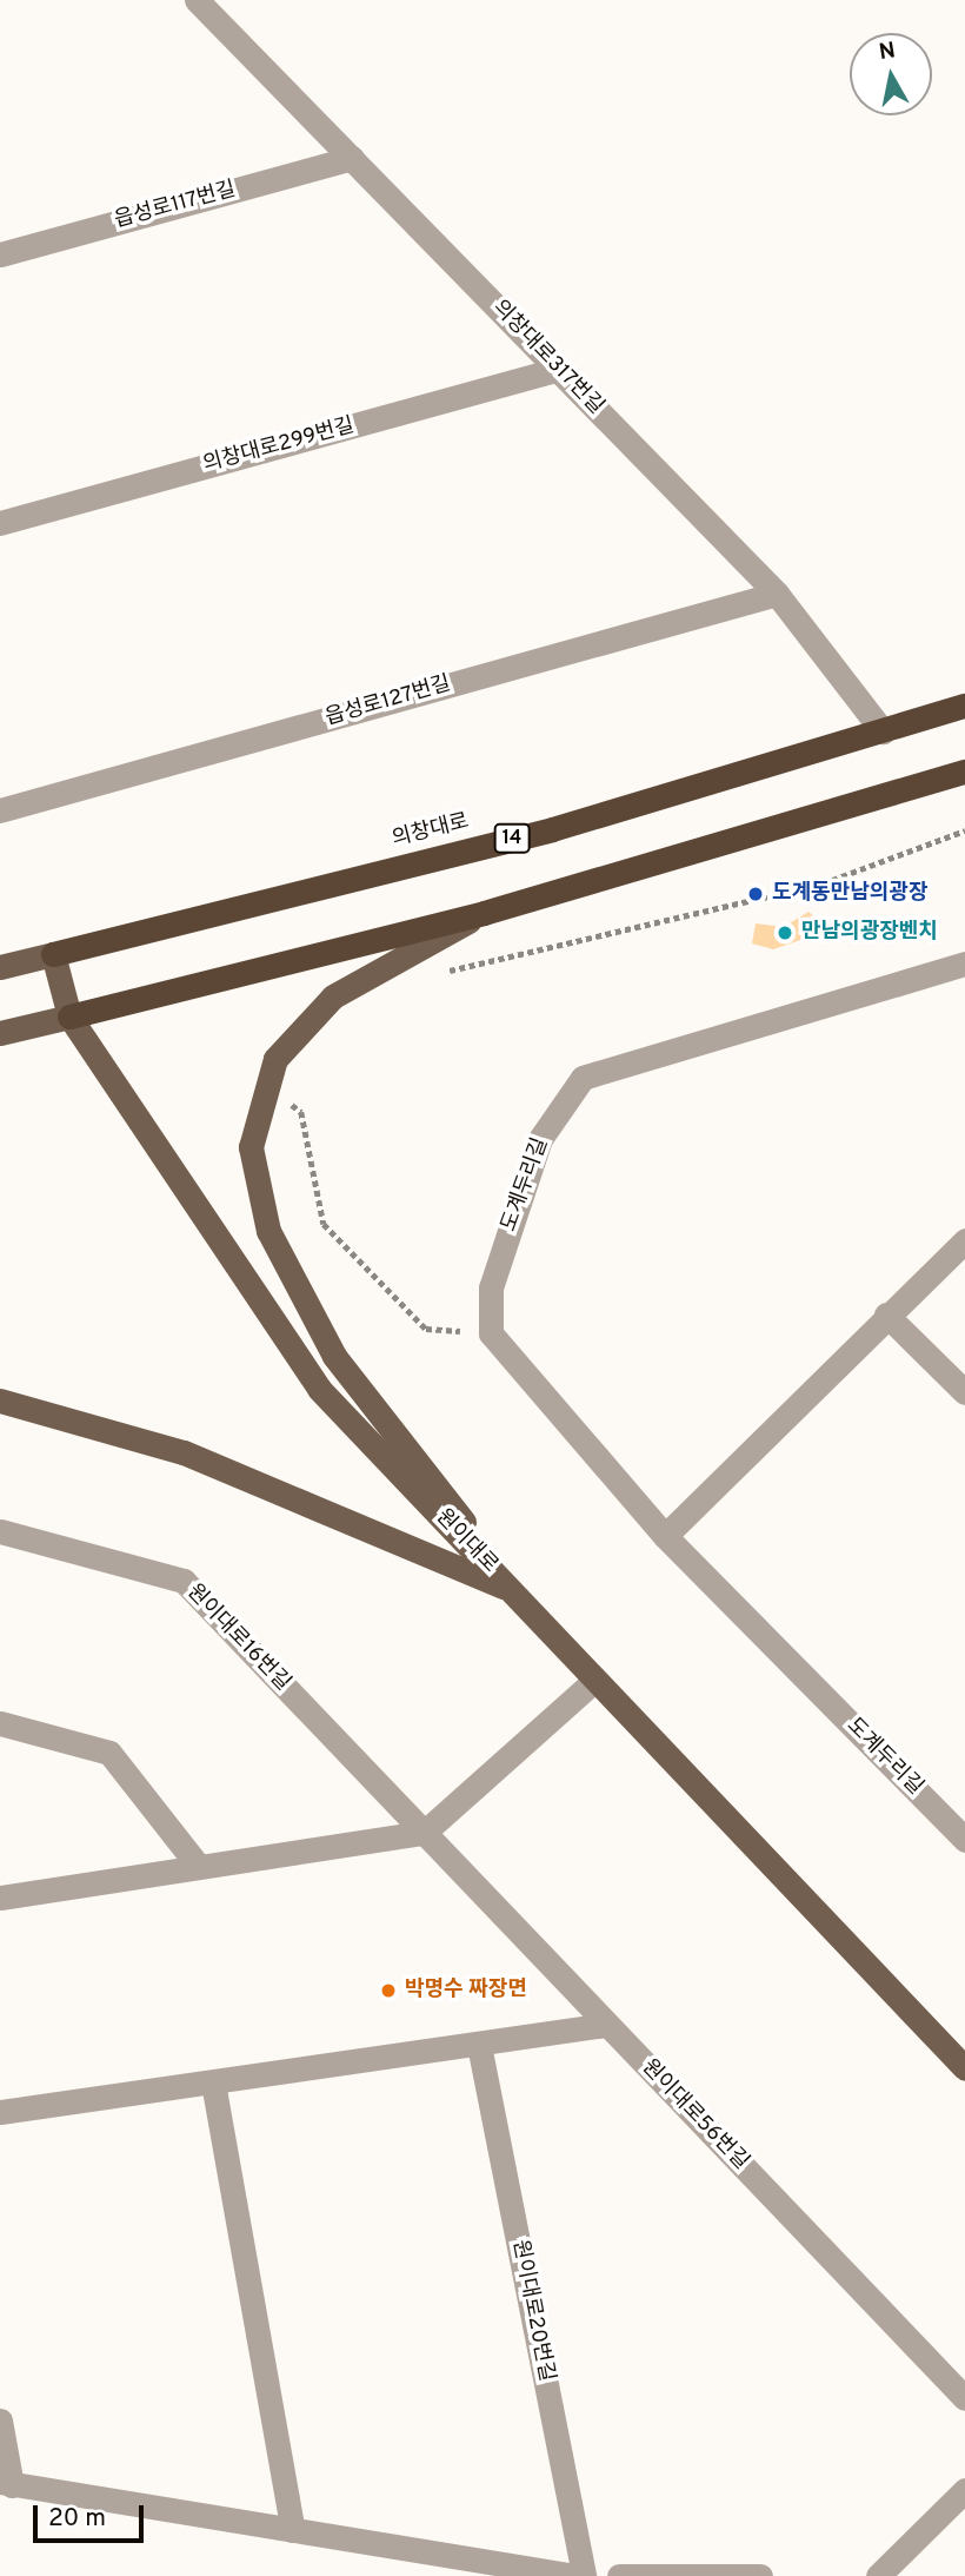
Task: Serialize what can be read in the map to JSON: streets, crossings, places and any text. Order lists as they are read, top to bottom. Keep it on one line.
{"streets":{"highway":["의창대로","14"],"main road":["원이대로"],"street":["읍성로117번길","의창대로317번길","의창대로299번길","읍성로127번길","도계두리길","원이대로16번길","원이대로56번길","원이대로20번길"]},"crossings":[["읍성로117번길","의창대로317번길"],["의창대로317번길","의창대로299번길"],["의창대로317번길","읍성로127번길"],["의창대로317번길","의창대로"],["의창대로","원이대로"],["원이대로16번길","원이대로56번길"]],"places":["도계동만남의광장","만남의광장벤치","박명수 짜장면"],"scale_bar":"20 m","north":"top"}
